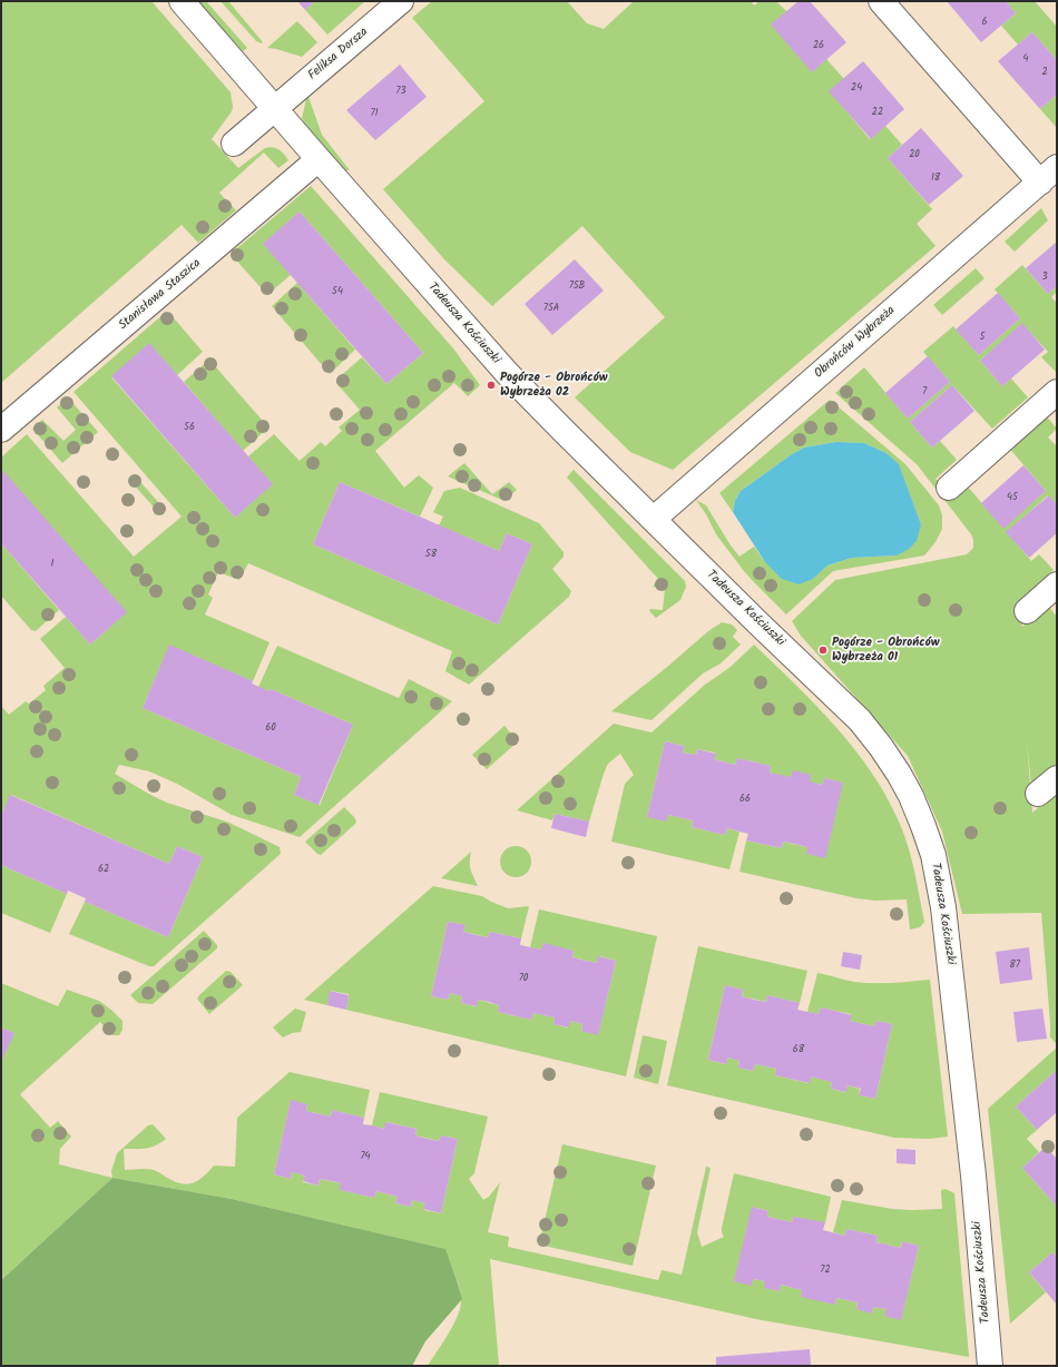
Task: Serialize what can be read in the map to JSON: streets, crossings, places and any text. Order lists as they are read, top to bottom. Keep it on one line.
{"streets":{"street":["Feliksa Dorsza","Stanisława Staszica","Tadeusza Kościuszki","Obrońców Wybrzeża"]},"crossings":[["Feliksa Dorsza","Tadeusza Kościuszki"],["Stanisława Staszica","Tadeusza Kościuszki"],["Tadeusza Kościuszki","Obrońców Wybrzeża"]],"places":["Pogórze - Obrońców Wybrzeża 02","Pogórze - Obrońców Wybrzeża 01"],"house_numbers":["6","26","4","2","24","73","22","71","20","18","3","75B","54","75A","5","7","56","45","58","1","60","66","62","87","70","68","74","72"]}
